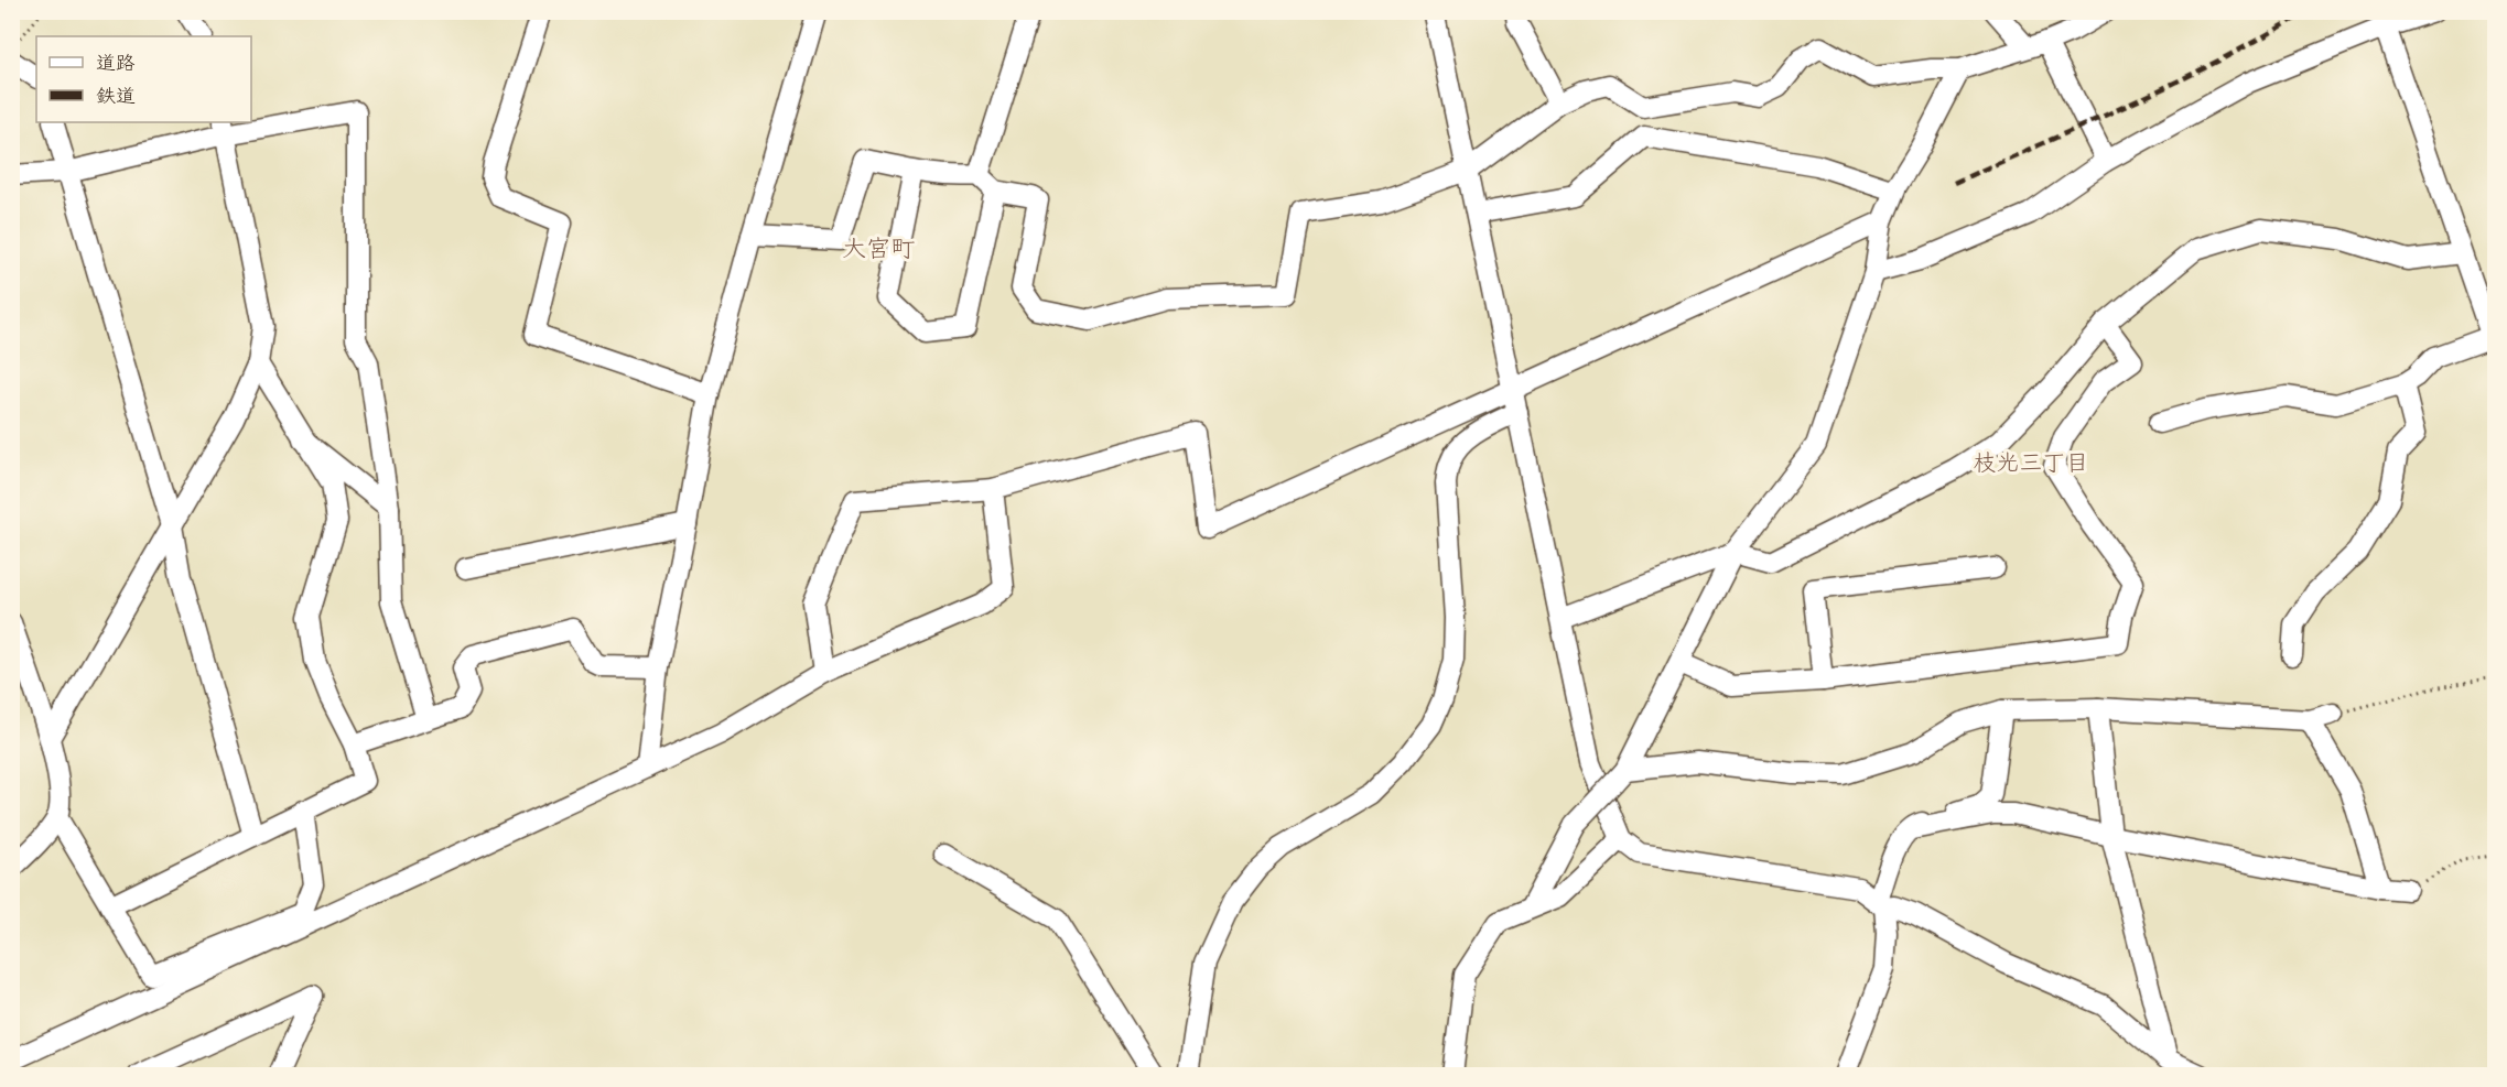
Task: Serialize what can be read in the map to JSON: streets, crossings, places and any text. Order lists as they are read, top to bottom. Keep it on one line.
{"districts":["大宮町","枝光三丁目"],"legend":["道路","鉄道"]}
